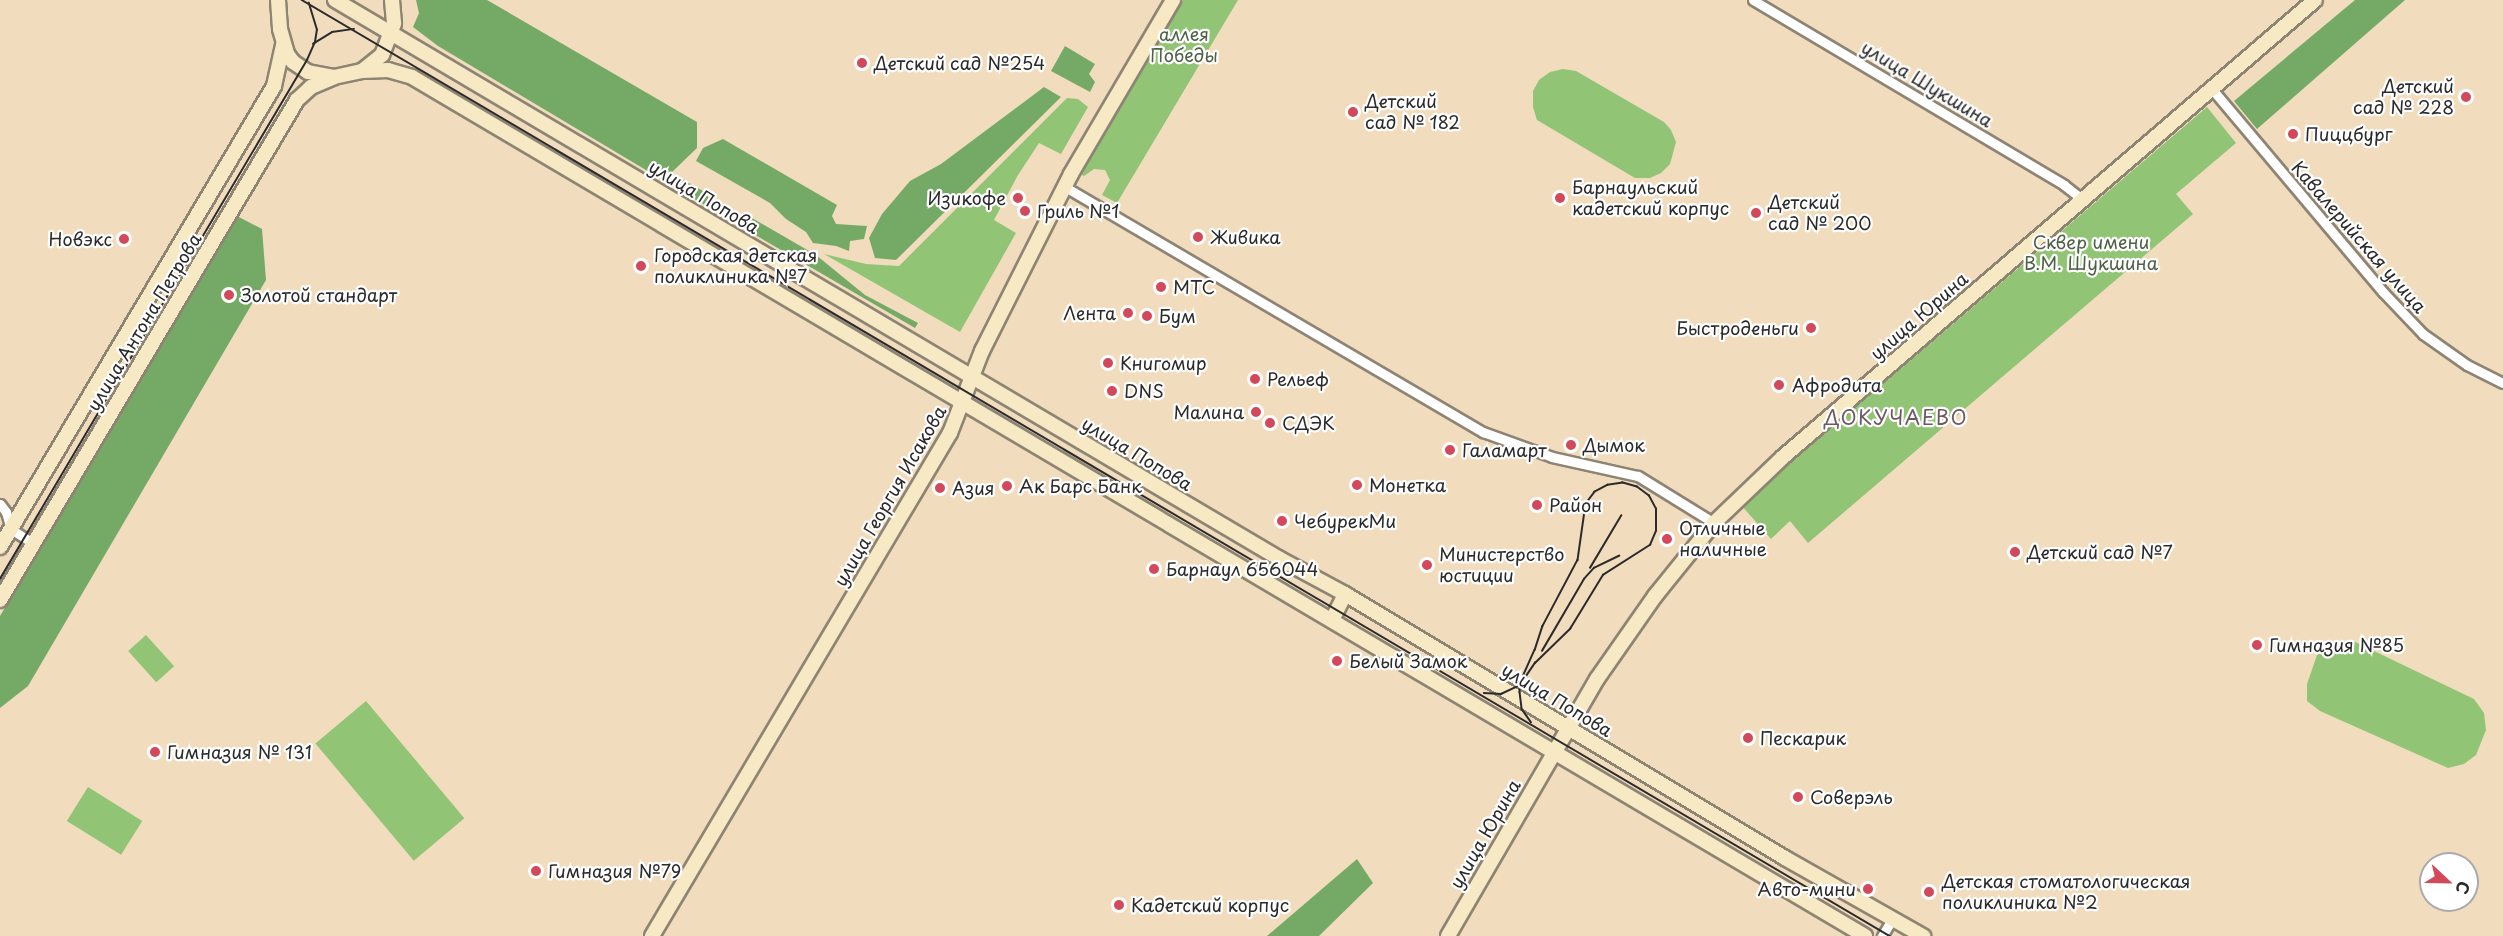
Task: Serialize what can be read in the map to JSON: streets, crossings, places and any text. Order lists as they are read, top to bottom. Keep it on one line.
{"streets":{"main road":["улица Попова","улица Юрина","улица Антона Петрова","улица Георгия Исакова"],"street":["улица Шукшина","Кавалерийская улица"]},"crossings":[["улица Шукшина","улица Юрина"],["улица Попова","улица Юрина"],["улица Попова","улица Георгия Исакова"],["Кавалерийская улица","улица Юрина"]],"districts":["ДОКУЧАЕВО"],"parks":["аллея Победы","Сквер имени В.М. Шукшина"],"places":["Детский сад №254","Детский сад № 228","Детский сад № 182","Пиццбург","Изикофе","Барнаульский кадетский корпус","Гриль №1","Детский сад № 200","Живика","Новэкс","Городская детская поликлиника №7","МТС","Золотой стандарт","Лента","Бум","Быстроденьги","Книгомир","Рельеф","Афродита","DNS","Малина","СДЭК","Дымок","Галамарт","Монетка","Ак Барс Банк","Азия","Район","ЧебурекМи","Отличные наличные","Детский сад №7","Министерство юстиции","Барнаул 656044","Гимназия №85","Белый Замок","Пескарик","Гимназия № 131","Соверэль","Гимназия №79","Авто-мини","Детская стоматологическая поликлиника №2","Кадетский корпус"],"north":"right"}
